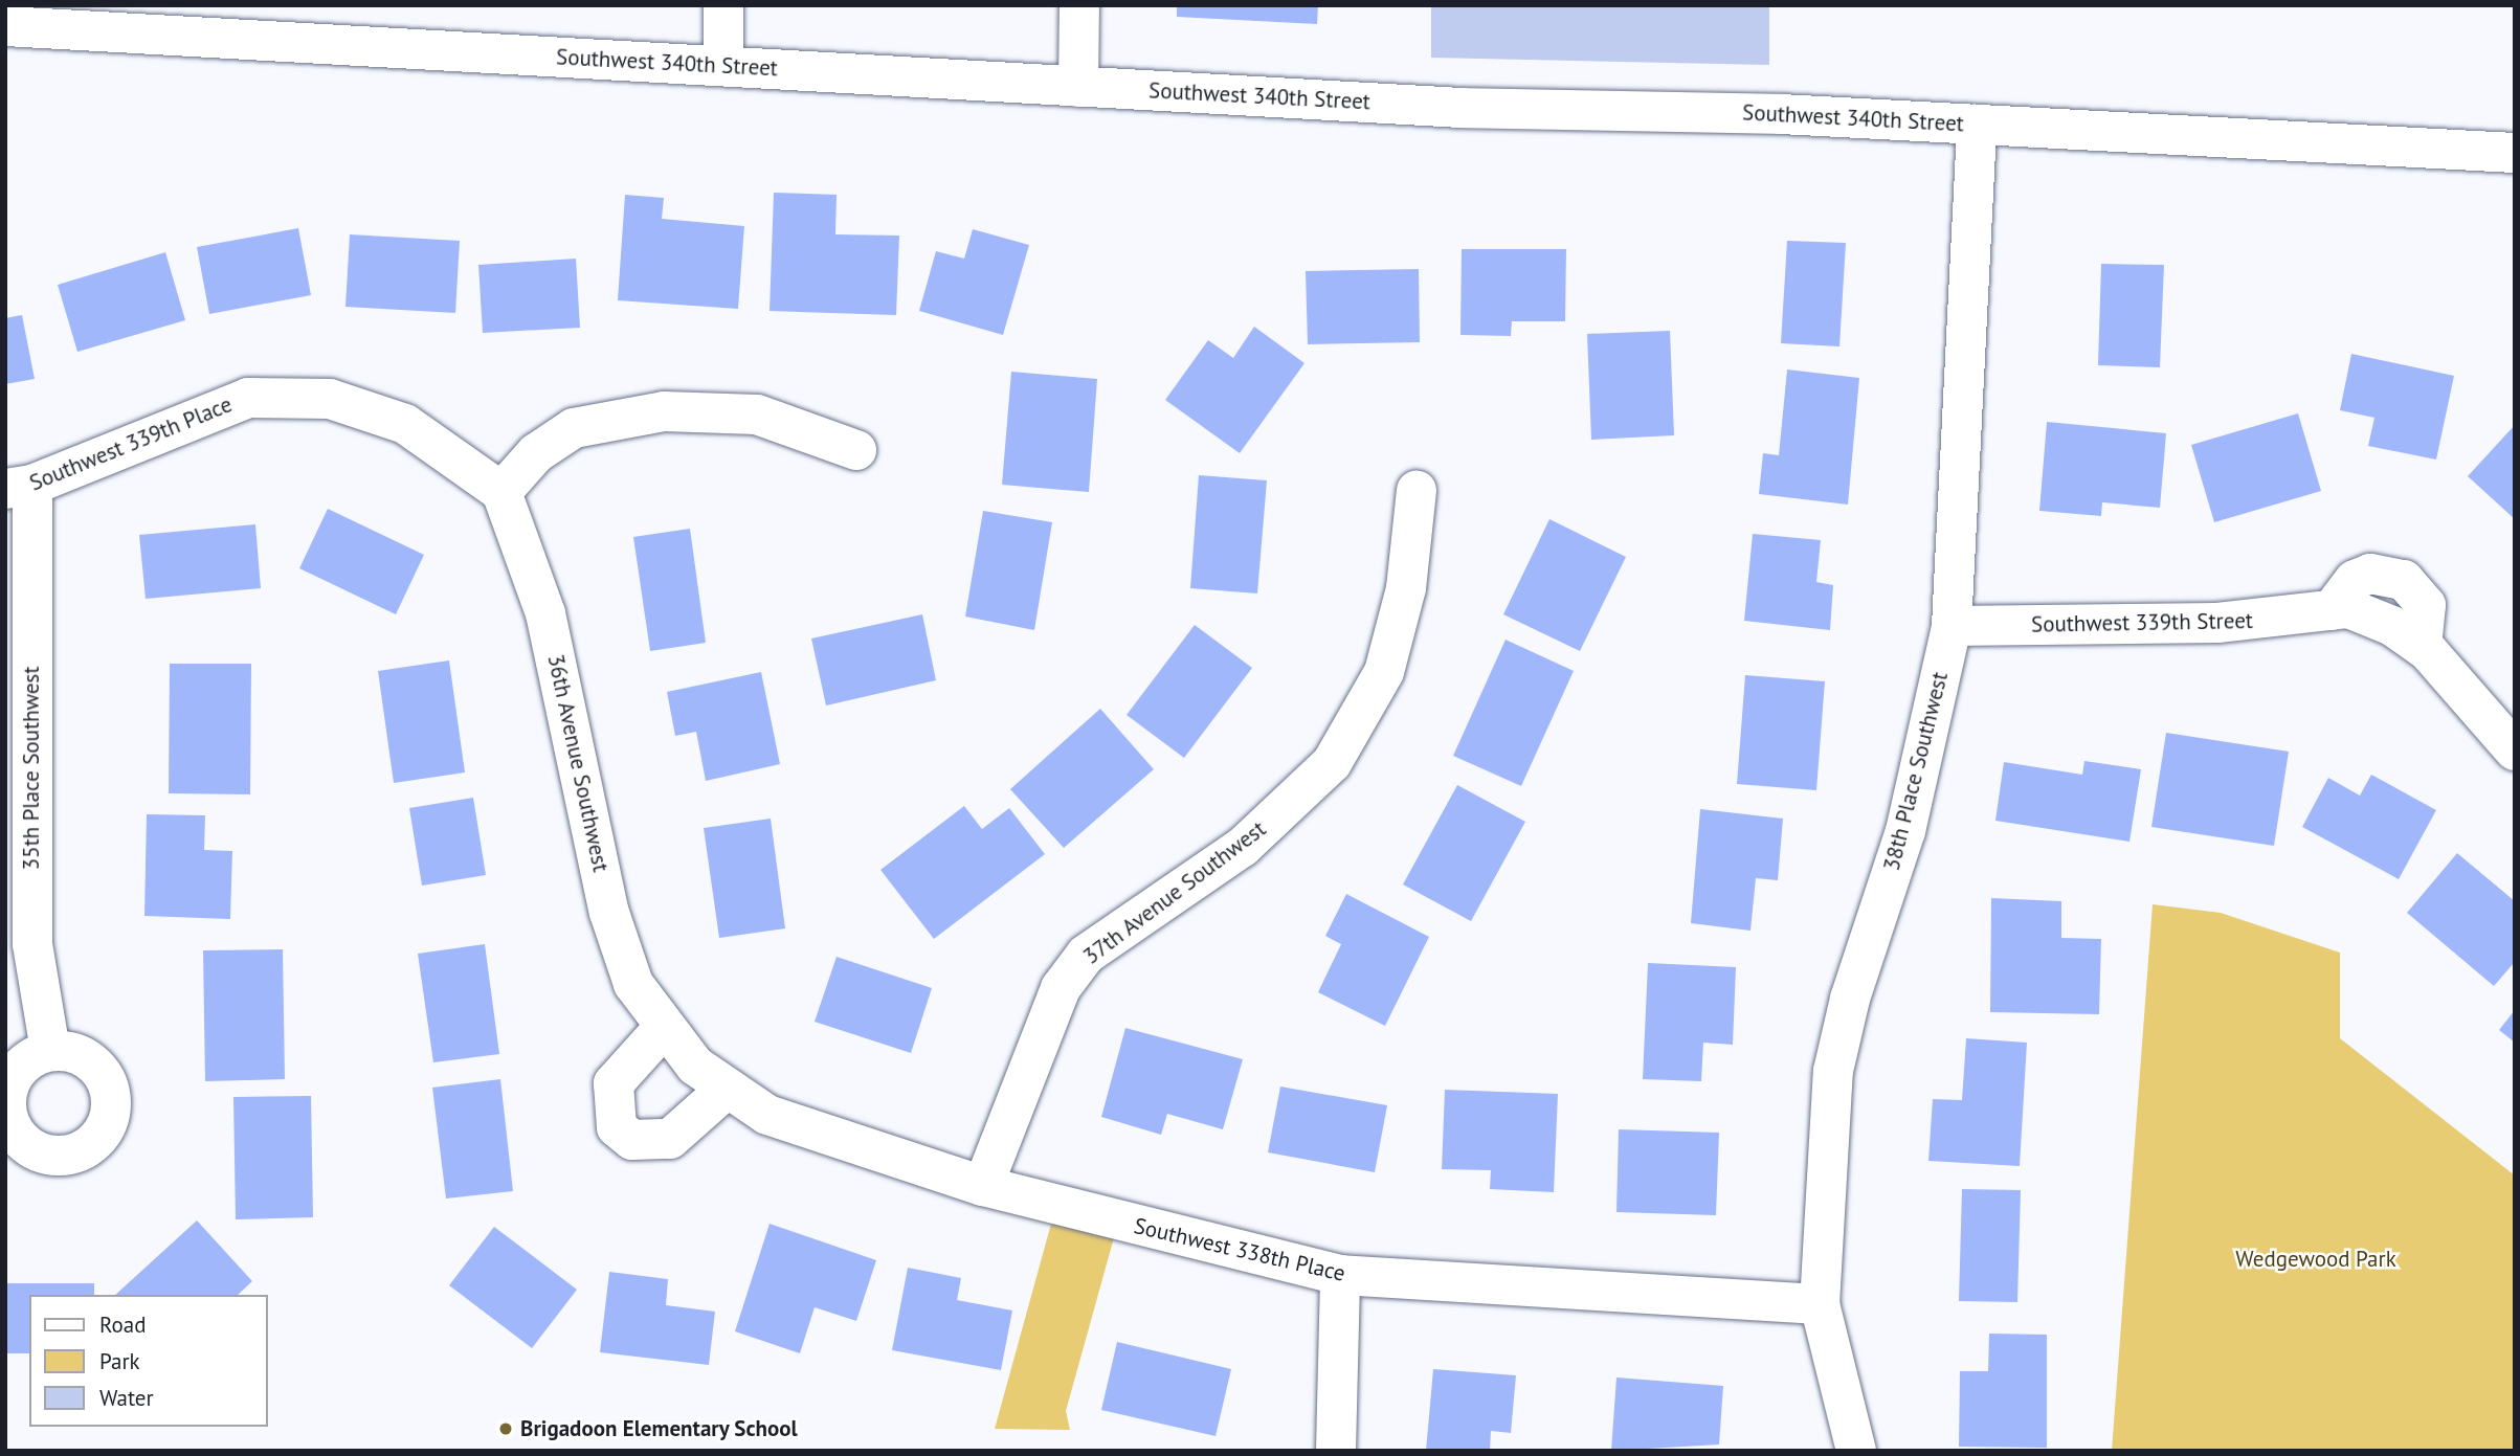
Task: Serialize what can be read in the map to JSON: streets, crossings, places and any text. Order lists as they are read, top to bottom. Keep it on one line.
{"streets":{"street":["Southwest 340th Street","Southwest 339th Place","Southwest 339th Street","36th Avenue Southwest","35th Place Southwest","38th Place Southwest","37th Avenue Southwest","Southwest 338th Place"]},"crossings":[["Southwest 340th Street","38th Place Southwest"],["Southwest 339th Place","36th Avenue Southwest"],["Southwest 339th Place","35th Place Southwest"],["Southwest 339th Street","38th Place Southwest"],["36th Avenue Southwest","Southwest 338th Place"],["38th Place Southwest","Southwest 338th Place"],["37th Avenue Southwest","Southwest 338th Place"]],"parks":["Wedgewood Park"],"places":["Brigadoon Elementary School"],"legend":["Road","Park","Water"]}
